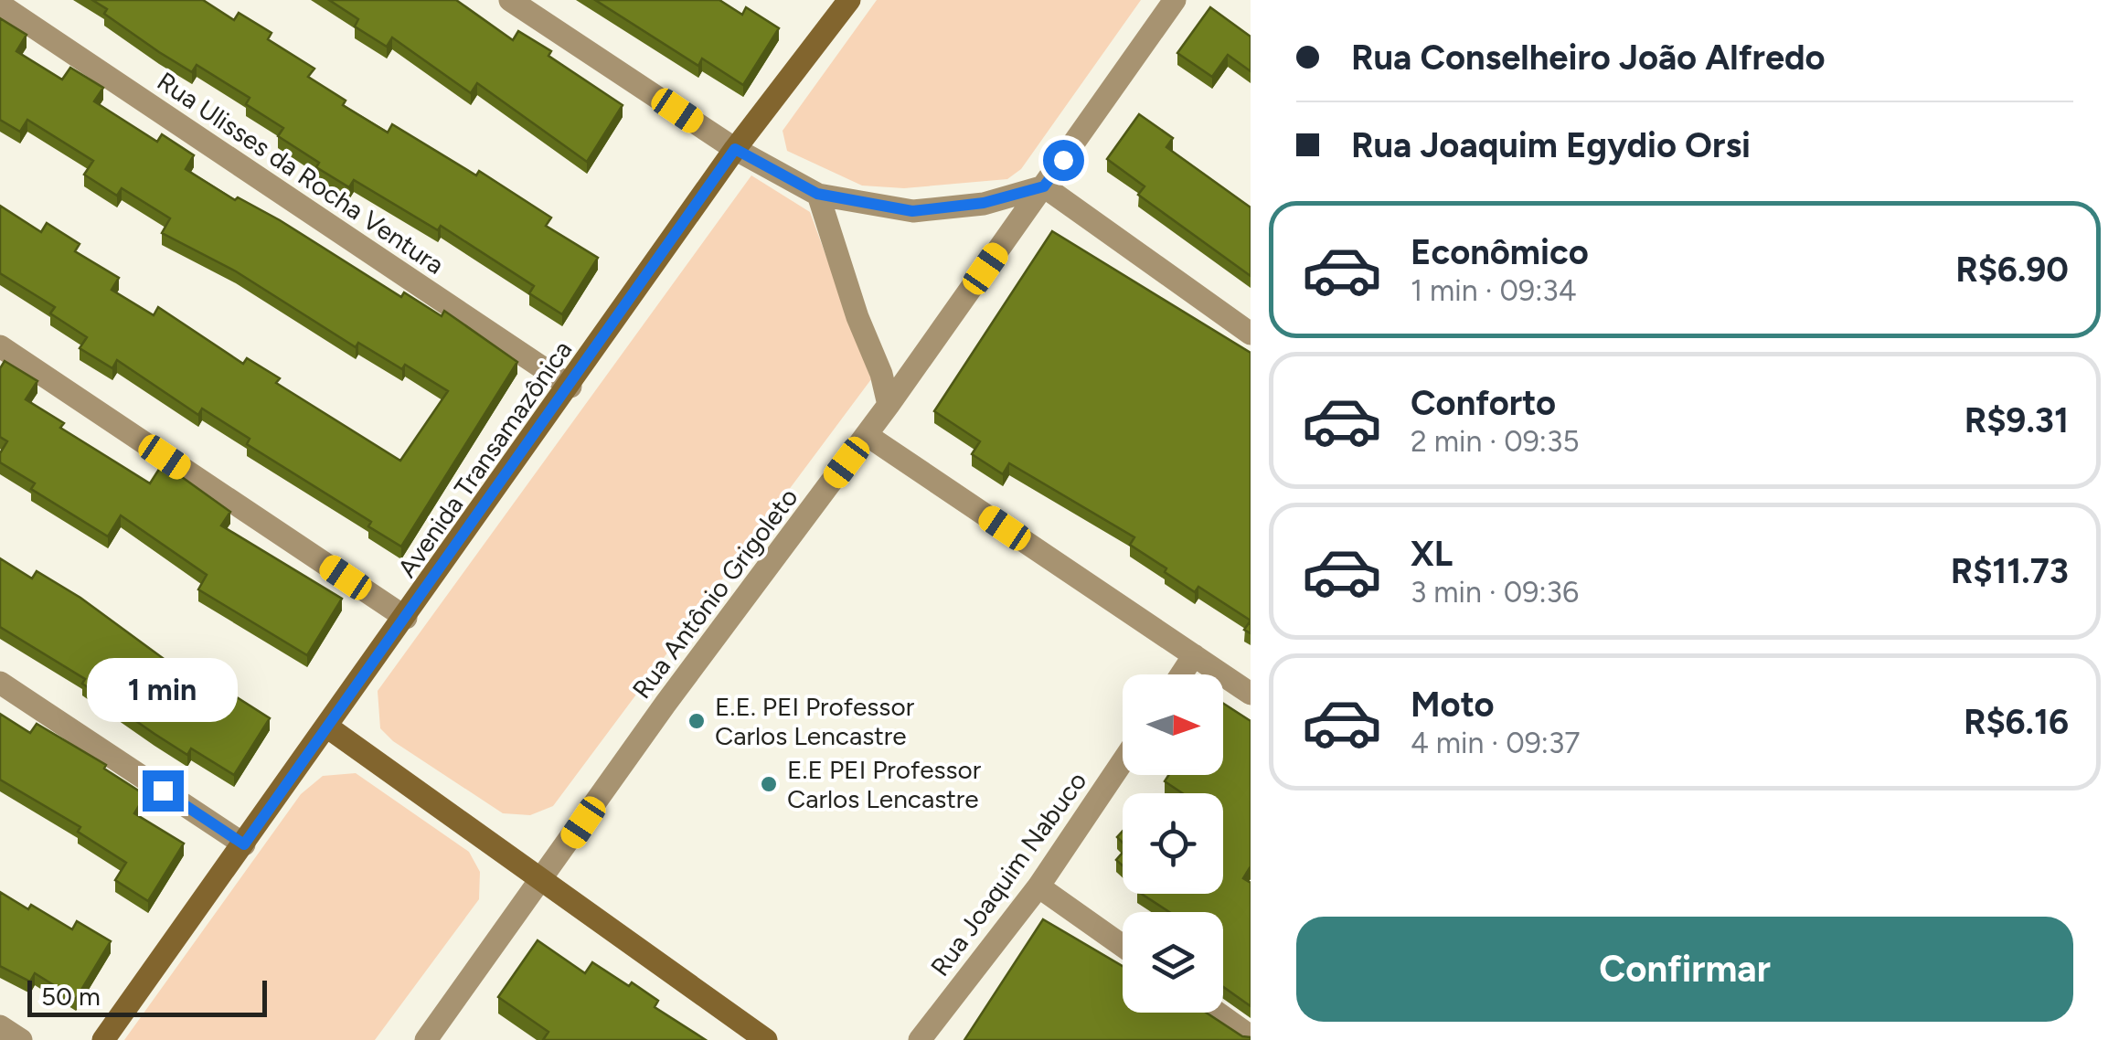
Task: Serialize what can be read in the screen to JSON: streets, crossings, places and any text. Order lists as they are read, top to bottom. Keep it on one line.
{"streets":{"street":["Rua Ulisses da Rocha Ventura","Avenida Transamazônica","Rua Antônio Grigoleto","Rua Joaquim Nabuco"]},"crossings":[["Rua Ulisses da Rocha Ventura","Avenida Transamazônica"]],"places":["E.E. PEI Professor Carlos Lencastre","E.E PEI Professor Carlos Lencastre"],"scale_bar":"50 m","north":"right","page":{"banner":["Rua Conselheiro João Alfredo","Rua Joaquim Egydio Orsi"],"list":[{"name":"Econômico","note":"1 min · 09:34","value":"R$6.90"},{"name":"Conforto","note":"2 min · 09:35","value":"R$9.31"},{"name":"XL","note":"3 min · 09:36","value":"R$11.73"},{"name":"Moto","note":"4 min · 09:37","value":"R$6.16"}],"bubble":"1 min","buttons":"Confirmar","scale":"50 m"}}
